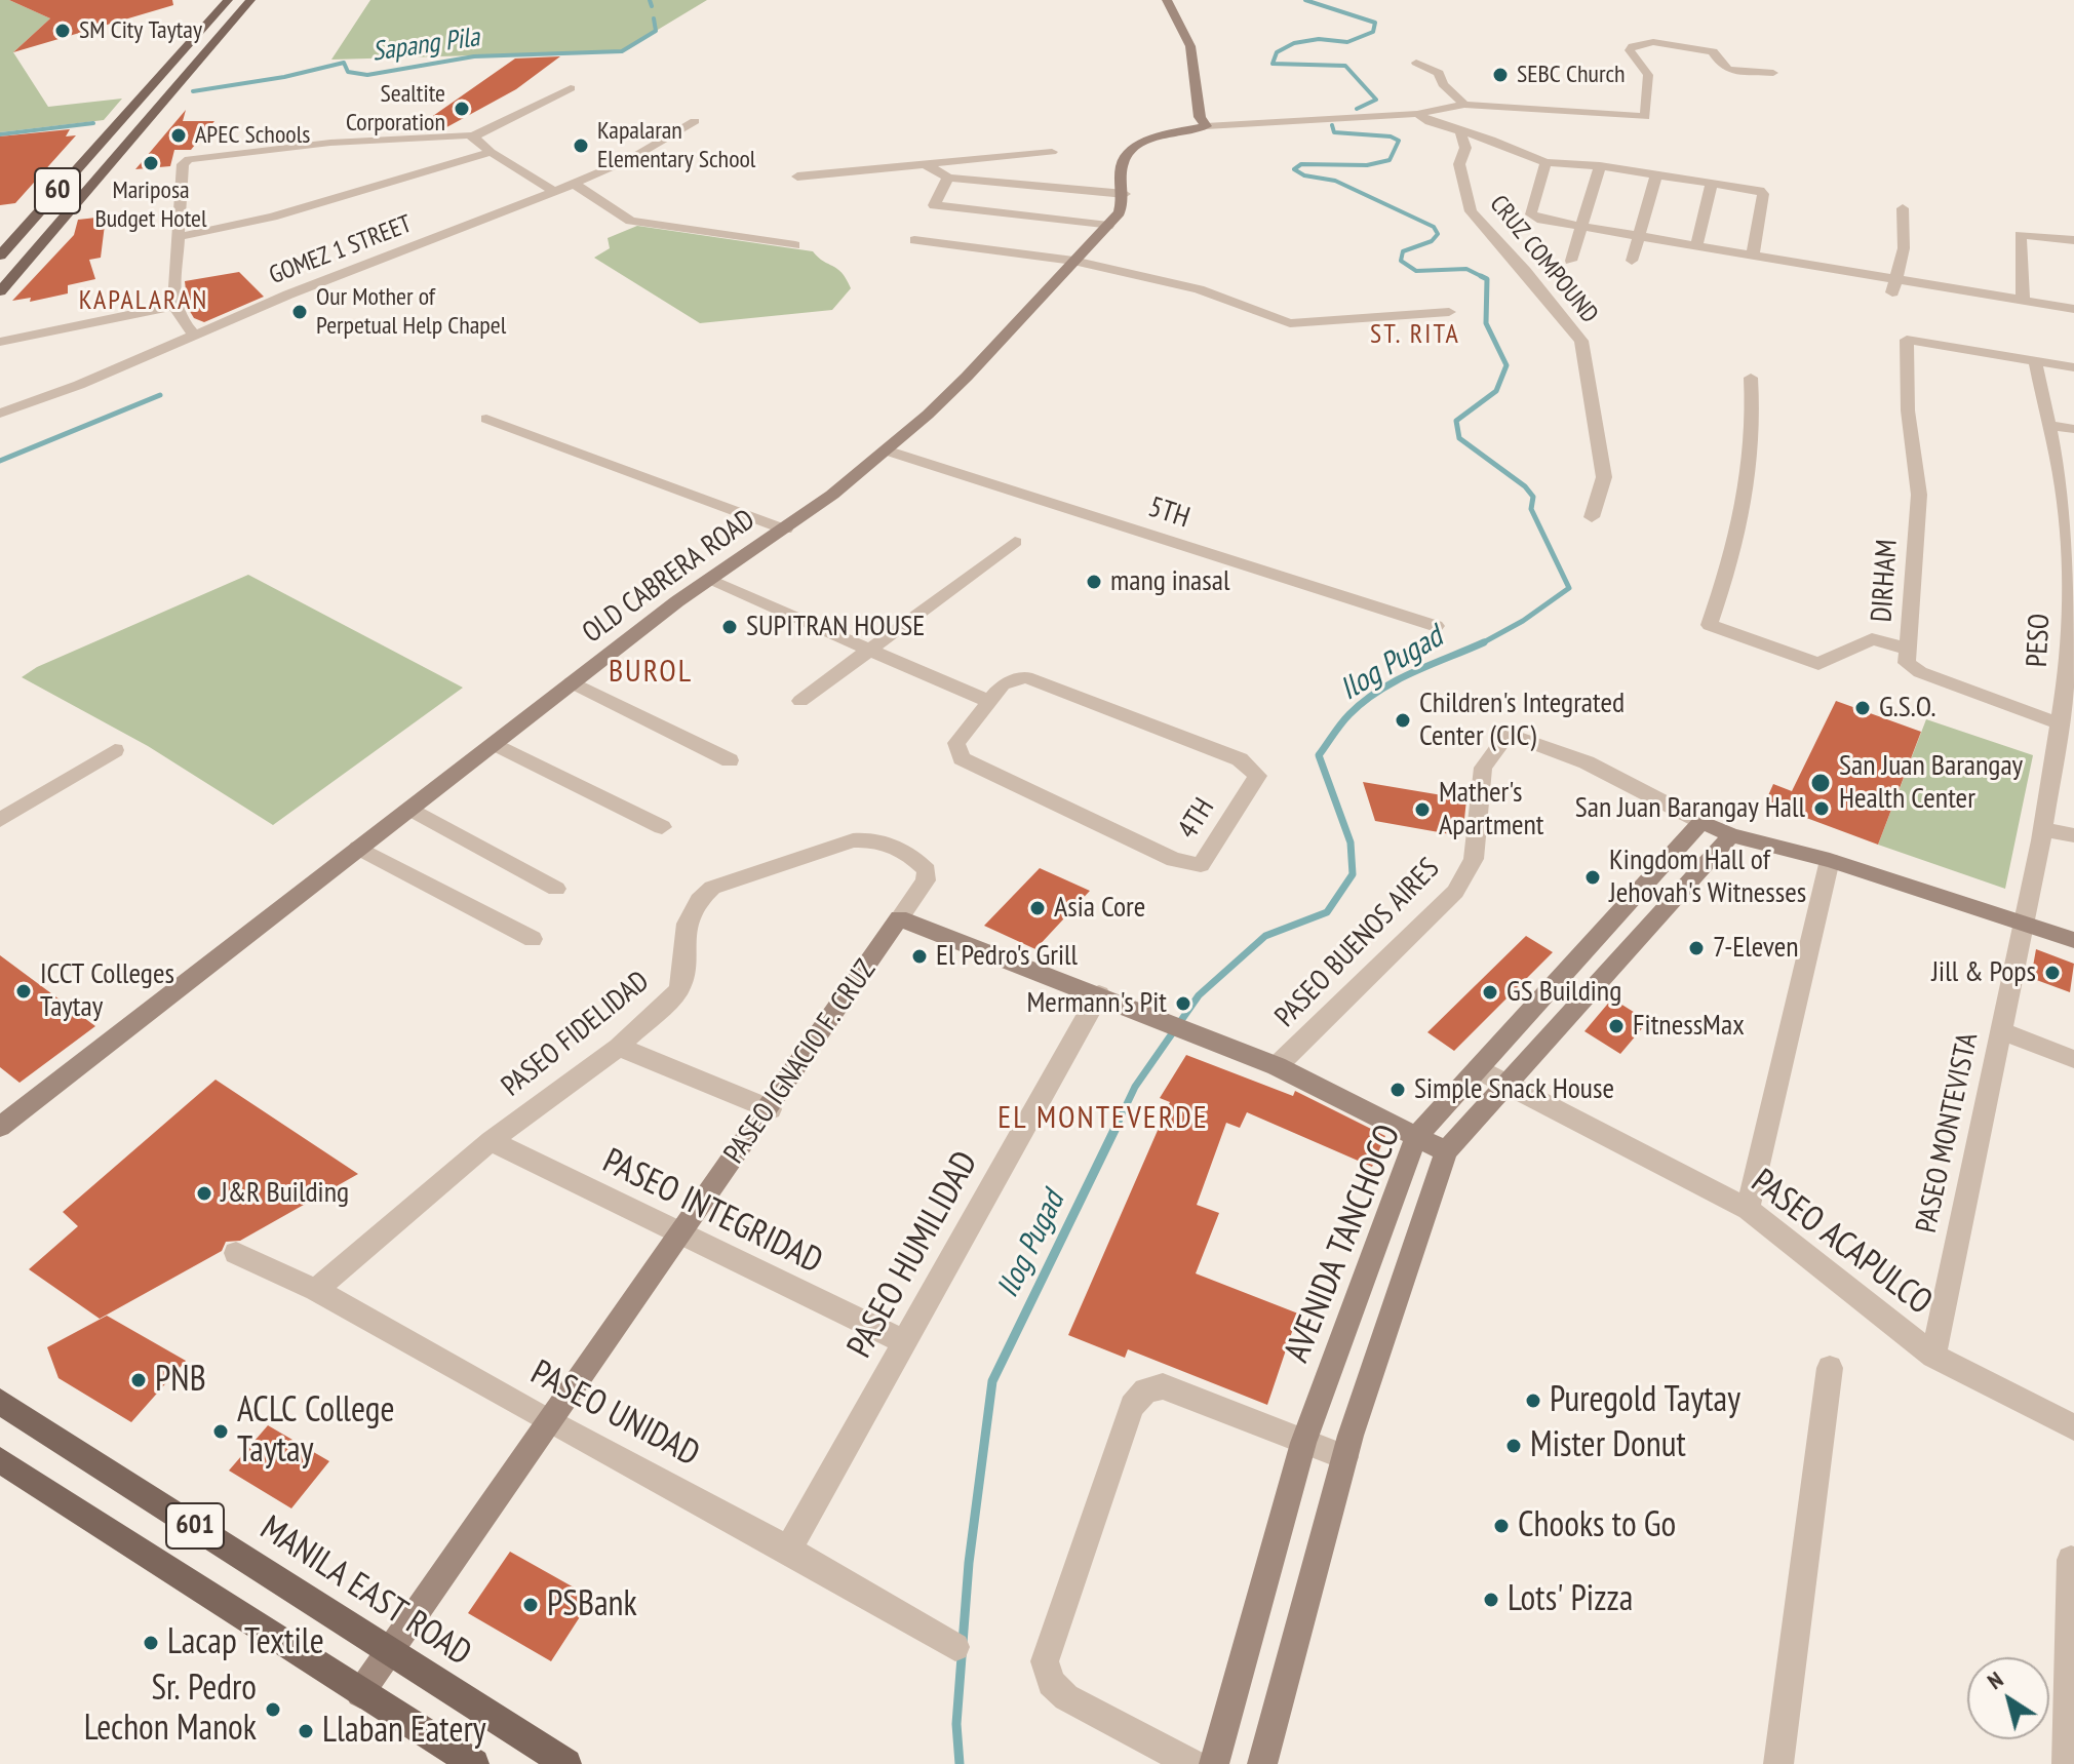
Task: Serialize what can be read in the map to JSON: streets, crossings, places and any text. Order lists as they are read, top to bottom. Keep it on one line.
{"streets":{"main road":["60","601","MANILA EAST ROAD"],"street":["GOMEZ 1 STREET","CRUZ COMPOUND","5TH","OLD CABRERA ROAD","DIRHAM","PESO","4TH","PASEO BUENOS AIRES","PASEO FIDELIDAD","PASEO IGNACIO F. CRUZ","PASEO MONTEVISTA","PASEO INTEGRIDAD","PASEO ACAPULCO","AVENIDA TANCHOCO","PASEO HUMILIDAD","PASEO UNIDAD"]},"crossings":[["5TH","OLD CABRERA ROAD"],["DIRHAM","PESO"],["PESO","PASEO MONTEVISTA"],["PASEO BUENOS AIRES","AVENIDA TANCHOCO"],["PASEO FIDELIDAD","PASEO IGNACIO F. CRUZ"],["PASEO FIDELIDAD","PASEO INTEGRIDAD"],["PASEO FIDELIDAD","PASEO UNIDAD"],["PASEO IGNACIO F. CRUZ","PASEO INTEGRIDAD"],["PASEO IGNACIO F. CRUZ","PASEO UNIDAD"],["PASEO IGNACIO F. CRUZ","601"],["PASEO IGNACIO F. CRUZ","MANILA EAST ROAD"],["PASEO MONTEVISTA","PASEO ACAPULCO"],["PASEO INTEGRIDAD","PASEO HUMILIDAD"],["PASEO ACAPULCO","AVENIDA TANCHOCO"],["PASEO HUMILIDAD","PASEO UNIDAD"]],"districts":["KAPALARAN","ST. RITA","BUROL","EL MONTEVERDE"],"water":["Sapang Pila","Ilog Pugad"],"places":["SM City Taytay","SEBC Church","Sealtite Corporation","APEC Schools","Kapalaran Elementary School","Mariposa Budget Hotel","Our Mother of Perpetual Help Chapel","mang inasal","SUPITRAN HOUSE","G.S.O.","Children's Integrated Center (CIC)","San Juan Barangay Health Center","San Juan Barangay Hall","Mather's Apartment","Kingdom Hall of Jehovah's Witnesses","Asia Core","7-Eleven","El Pedro's Grill","Jill & Pops","ICCT Colleges Taytay","GS Building","Mermann's Pit","FitnessMax","Simple Snack House","J&R Building","PNB","Puregold Taytay","ACLC College Taytay","Mister Donut","Chooks to Go","Lots' Pizza","PSBank","Lacap Textile","Sr. Pedro Lechon Manok","Llaban Eatery"],"north":"top left"}
